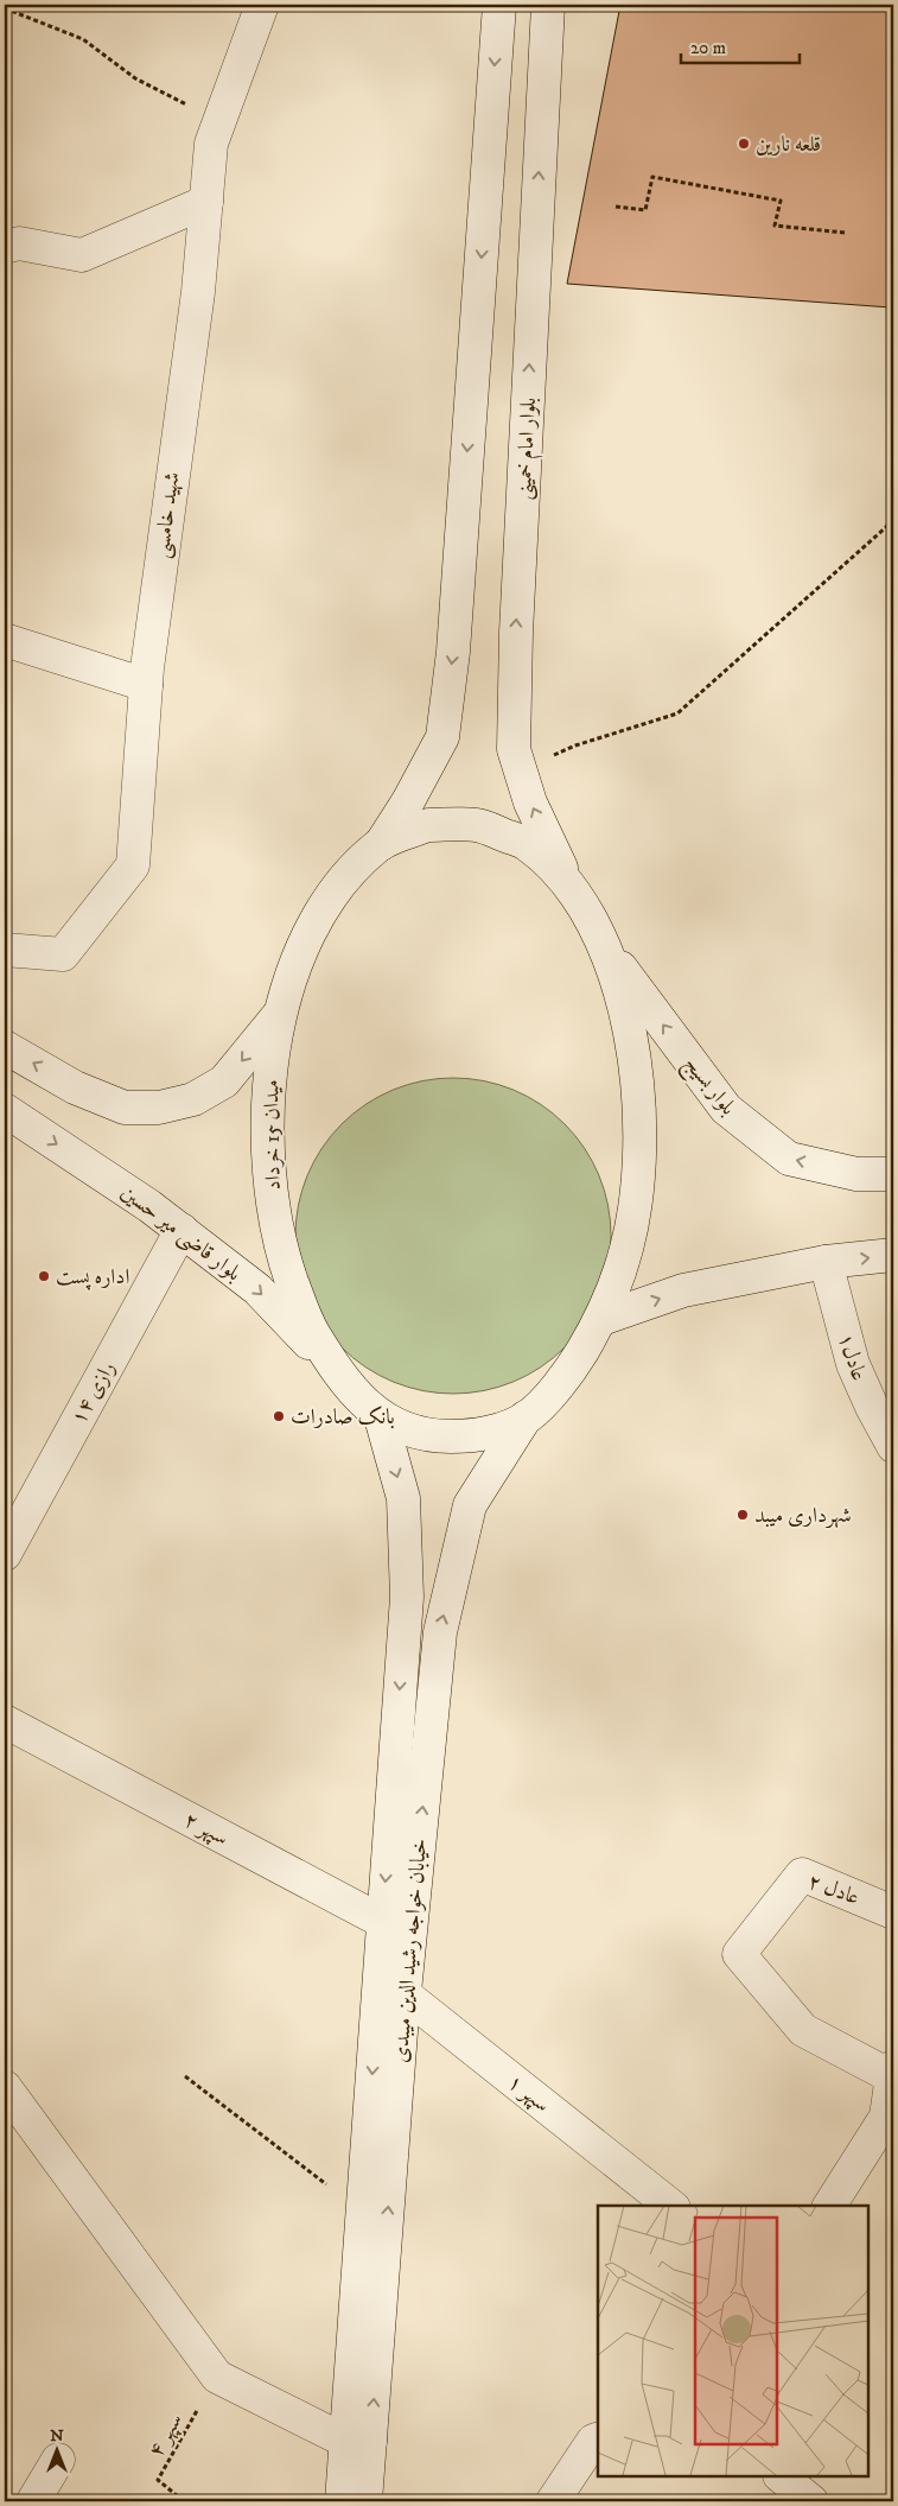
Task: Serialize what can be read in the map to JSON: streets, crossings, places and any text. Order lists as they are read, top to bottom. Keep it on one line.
{"streets":{"main road":["بلوار امام خمینی","شهید خامسی","بلوار بسیج","میدان 15 خرداد","بلوار قاضی میر حسین","عادل۱","رازی ۱۴","سپهر ۲","عادل ۲","خیابان خواجه رشید الدین میبدی","سپهر ۱"],"path":["سپهر ۴"]},"crossings":[["بلوار امام خمینی","میدان 15 خرداد"],["بلوار بسیج","میدان 15 خرداد"],["میدان 15 خرداد","بلوار قاضی میر حسین"],["میدان 15 خرداد","خیابان خواجه رشید الدین میبدی"],["بلوار قاضی میر حسین","رازی ۱۴"],["سپهر ۲","خیابان خواجه رشید الدین میبدی"],["خیابان خواجه رشید الدین میبدی","سپهر ۱"]],"one_way":["بلوار بسیج","بلوار قاضی میر حسین"],"places":["قلعه نارین","اداره پست","بانک صادرات","شهرداری میبد"],"scale_bar":"20 m","north":"top"}
